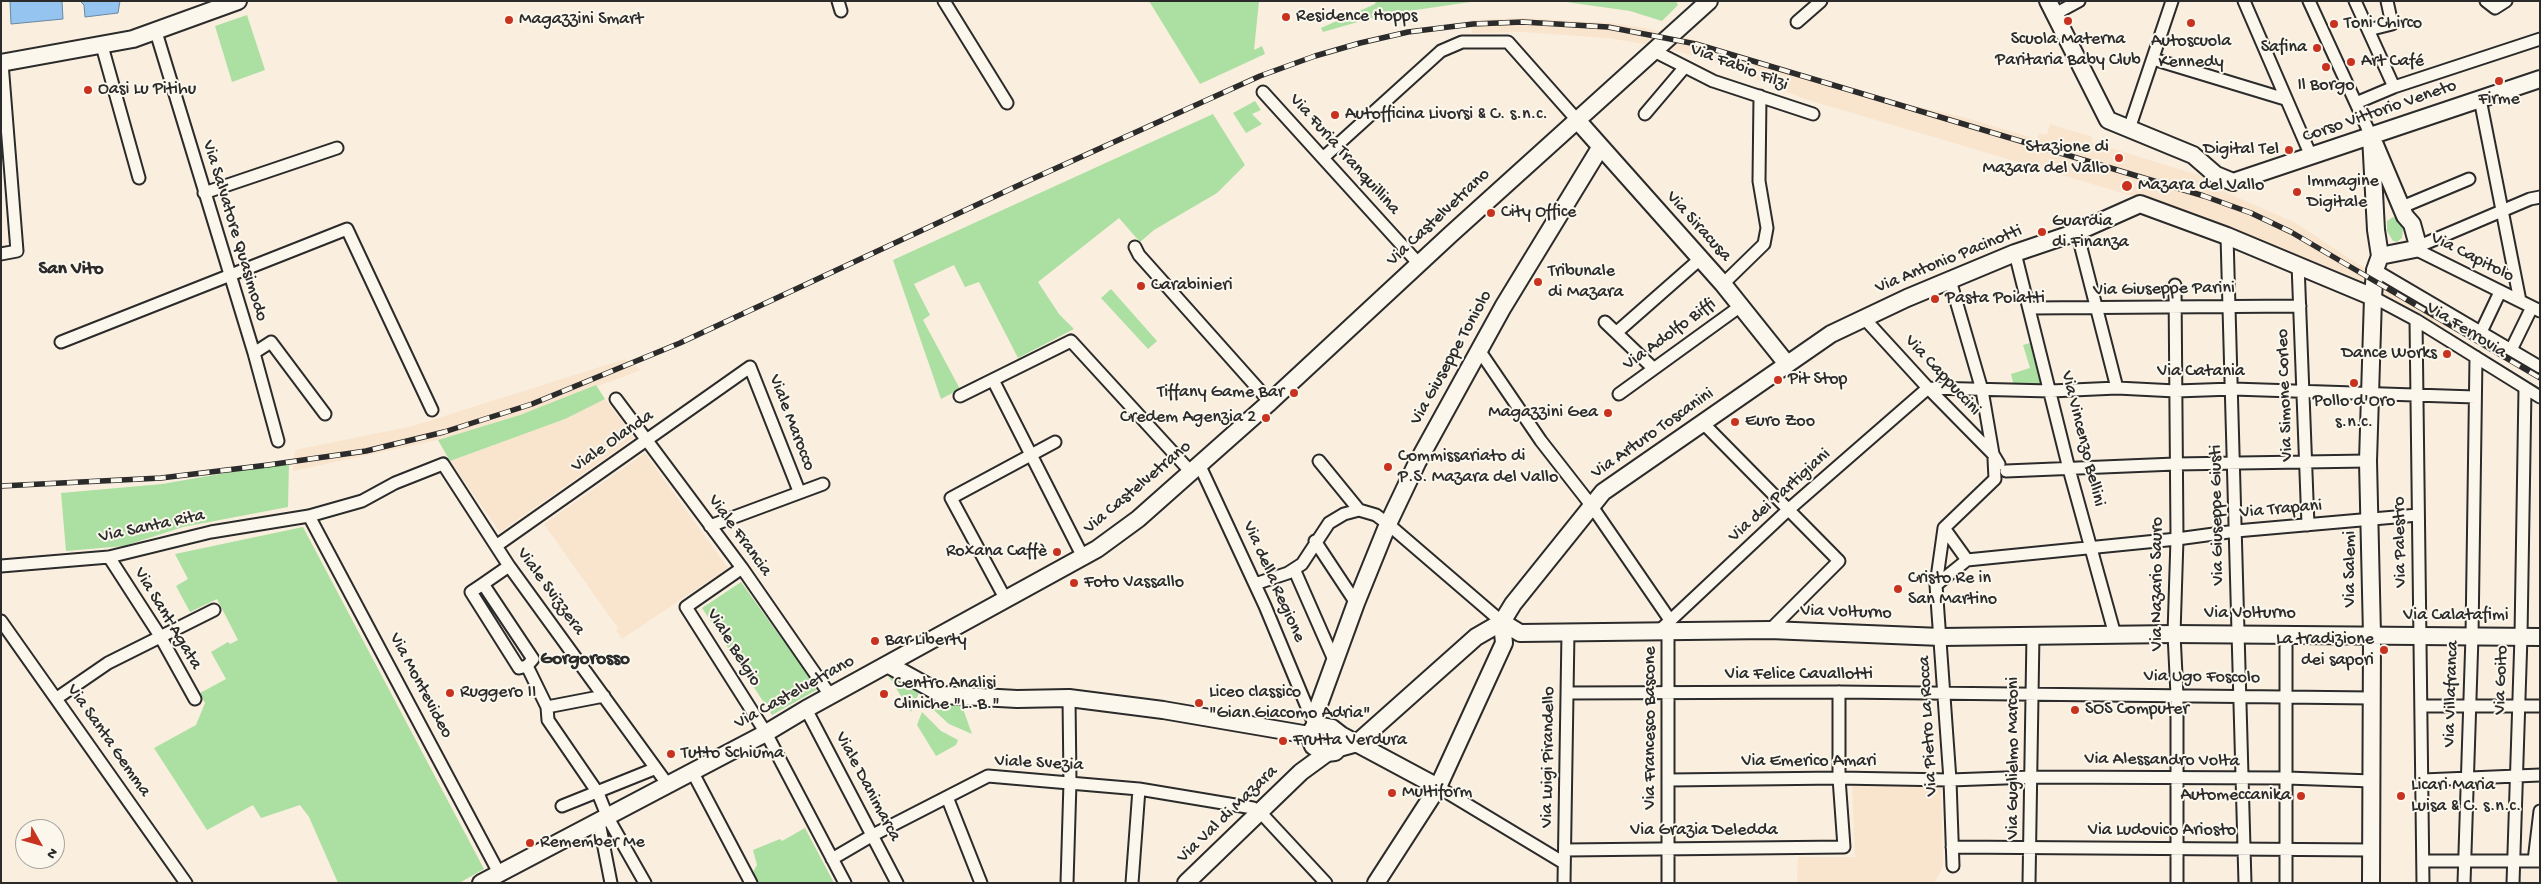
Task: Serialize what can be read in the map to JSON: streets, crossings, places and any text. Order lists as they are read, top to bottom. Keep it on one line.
{"streets":{"street":["Via Fabio Filzi","Corso Vittorio Veneto","Via Furia Tranquillina","Via Castelvetrano","Via Siracusa","Via Salvatore Quasimodo","Via Capitolo","Via Antonio Pacinotti","Via Giuseppe Parini","Via Ferrovia","Via Adolfo Biffi","Via Giuseppe Toniolo","Via Catania","Via Cappuccini","Via Simone Corleo","Viale Marocco","Via Arturo Toscanini","Via Vincenzo Bellini","Viale Olanda","Via dei Partigiani","Via Trapani","Via Giuseppe Giusti","Via Santa Rita","Viale Francia","Via Palestro","Via Salemi","Via della Regione","Via Nazario Sauro","Viale Svizzera","Via Volturno","Via Calatafimi","Via Sant'Agata","Viale Belgio","Via Felice Cavallotti","Via Ugo Foscolo","Via Goito","Via Montevideo","Via Villafranca","Via Pietro La Rocca","Via Francesco Bascone","Via Santa Gemma","Via Luigi Pirandello","Via Guglielmo Marconi","Via Alessandro Volta","Via Emerico Amari","Viale Svezia","Viale Danimarca","Via Val di Mazara","Via Grazia Deledda","Via Ludovico Ariosto"]},"crossings":[["Via Fabio Filzi","Via Castelvetrano"],["Corso Vittorio Veneto","Via Salemi"],["Via Furia Tranquillina","Via Castelvetrano"],["Via Castelvetrano","Via Siracusa"],["Via Castelvetrano","Viale Francia"],["Via Castelvetrano","Via della Regione"],["Via Castelvetrano","Viale Svizzera"],["Via Castelvetrano","Viale Belgio"],["Via Castelvetrano","Via Montevideo"],["Via Castelvetrano","Viale Danimarca"],["Via Siracusa","Via Adolfo Biffi"],["Via Siracusa","Via Giuseppe Toniolo"],["Via Siracusa","Via Arturo Toscanini"],["Via Antonio Pacinotti","Via Ferrovia"],["Via Antonio Pacinotti","Via Cappuccini"],["Via Antonio Pacinotti","Via Simone Corleo"],["Via Antonio Pacinotti","Via Arturo Toscanini"],["Via Antonio Pacinotti","Via Vincenzo Bellini"],["Via Antonio Pacinotti","Via Giuseppe Giusti"],["Via Antonio Pacinotti","Via Salemi"],["Via Giuseppe Parini","Via Simone Corleo"],["Via Giuseppe Parini","Via Vincenzo Bellini"],["Via Giuseppe Parini","Via Giuseppe Giusti"],["Via Giuseppe Parini","Via Nazario Sauro"],["Via Ferrovia","Via Palestro"],["Via Ferrovia","Via Salemi"],["Via Ferrovia","Via Goito"],["Via Ferrovia","Via Villafranca"],["Via Giuseppe Toniolo","Via della Regione"],["Via Giuseppe Toniolo","Via Val di Mazara"],["Via Catania","Via Cappuccini"],["Via Catania","Via Simone Corleo"],["Via Catania","Via Vincenzo Bellini"],["Via Catania","Via dei Partigiani"],["Via Catania","Via Giuseppe Giusti"],["Via Catania","Via Palestro"],["Via Catania","Via Salemi"],["Via Catania","Via Nazario Sauro"],["Via Catania","Via Villafranca"],["Via Cappuccini","Via Arturo Toscanini"],["Via Cappuccini","Via dei Partigiani"],["Via Simone Corleo","Via Trapani"],["Viale Marocco","Viale Olanda"],["Via Arturo Toscanini","Via Volturno"],["Via Vincenzo Bellini","Via Trapani"],["Via Vincenzo Bellini","Via Volturno"],["Viale Olanda","Viale Francia"],["Viale Olanda","Viale Svizzera"],["Via dei Partigiani","Via Volturno"],["Via dei Partigiani","Via Francesco Bascone"],["Via Trapani","Via Giuseppe Giusti"],["Via Trapani","Via Palestro"],["Via Trapani","Via Salemi"],["Via Trapani","Via Nazario Sauro"],["Via Giuseppe Giusti","Via Volturno"],["Via Giuseppe Giusti","Via Ugo Foscolo"],["Via Giuseppe Giusti","Via Alessandro Volta"],["Via Giuseppe Giusti","Via Ludovico Ariosto"],["Via Santa Rita","Viale Svizzera"],["Via Santa Rita","Via Sant'Agata"],["Via Santa Rita","Via Montevideo"],["Viale Francia","Viale Belgio"],["Via Palestro","Via Calatafimi"],["Via Salemi","Via Volturno"],["Via Salemi","Via Calatafimi"],["Via Salemi","Via Ugo Foscolo"],["Via Salemi","Via Alessandro Volta"],["Via Salemi","Via Ludovico Ariosto"],["Via Nazario Sauro","Via Volturno"],["Via Nazario Sauro","Via Ugo Foscolo"],["Via Nazario Sauro","Via Alessandro Volta"],["Via Nazario Sauro","Via Ludovico Ariosto"],["Via Volturno","Via Calatafimi"],["Via Volturno","Via Pietro La Rocca"],["Via Volturno","Via Francesco Bascone"],["Via Volturno","Via Luigi Pirandello"],["Via Volturno","Via Guglielmo Marconi"],["Via Calatafimi","Via Goito"],["Via Calatafimi","Via Villafranca"],["Viale Belgio","Viale Svezia"],["Via Felice Cavallotti","Via Ugo Foscolo"],["Via Felice Cavallotti","Via Pietro La Rocca"],["Via Felice Cavallotti","Via Francesco Bascone"],["Via Felice Cavallotti","Via Luigi Pirandello"],["Via Felice Cavallotti","Via Guglielmo Marconi"],["Via Ugo Foscolo","Via Guglielmo Marconi"],["Via Pietro La Rocca","Via Alessandro Volta"],["Via Pietro La Rocca","Via Emerico Amari"],["Via Pietro La Rocca","Via Ludovico Ariosto"],["Via Francesco Bascone","Via Emerico Amari"],["Via Francesco Bascone","Via Grazia Deledda"],["Via Luigi Pirandello","Via Grazia Deledda"],["Via Guglielmo Marconi","Via Alessandro Volta"],["Via Guglielmo Marconi","Via Ludovico Ariosto"],["Via Alessandro Volta","Via Emerico Amari"],["Via Emerico Amari","Via Grazia Deledda"],["Viale Svezia","Viale Danimarca"],["Viale Svezia","Via Val di Mazara"]],"districts":["San Vito","Gorgorosso"],"places":["Residence Hopps","Magazzini Smart","Scuola Materna Paritaria Baby Club","Autoscuola Kennedy","Toni Chirco","Safina","Art Café","Il Borgo","Firme","Oasi Lu Pitihu","Autofficina Livorsi & C. s.n.c.","Digital Tel","Stazione di Mazara del Vallo","Mazara del Vallo","Immagine Digitale","City Office","Guardia di Finanza","Tribunale di Mazara","Carabinieri","Pasta Poiatti","Dance Works","Pit Stop","Pollo d'Oro s.n.c.","Tiffany Game Bar","Magazzini Gea","Credem Agenzia 2","Euro Zoo","Commissariato di P.S. Mazara del Vallo","Roxana Caffè","Foto Vassallo","Cristo Re in San Martino","Bar Liberty","La tradizione dei sapori","Ruggero II","Centro Analisi Cliniche \"L. B.\"","Liceo classico \"Gian Giacomo Adria\"","SOS Computer","Frutta Verdura","Tutto Schiuma","Multiform","Automeccanika","Licari Maria Luisa & C. s.n.c.","Remember Me"],"north":"bottom right"}
